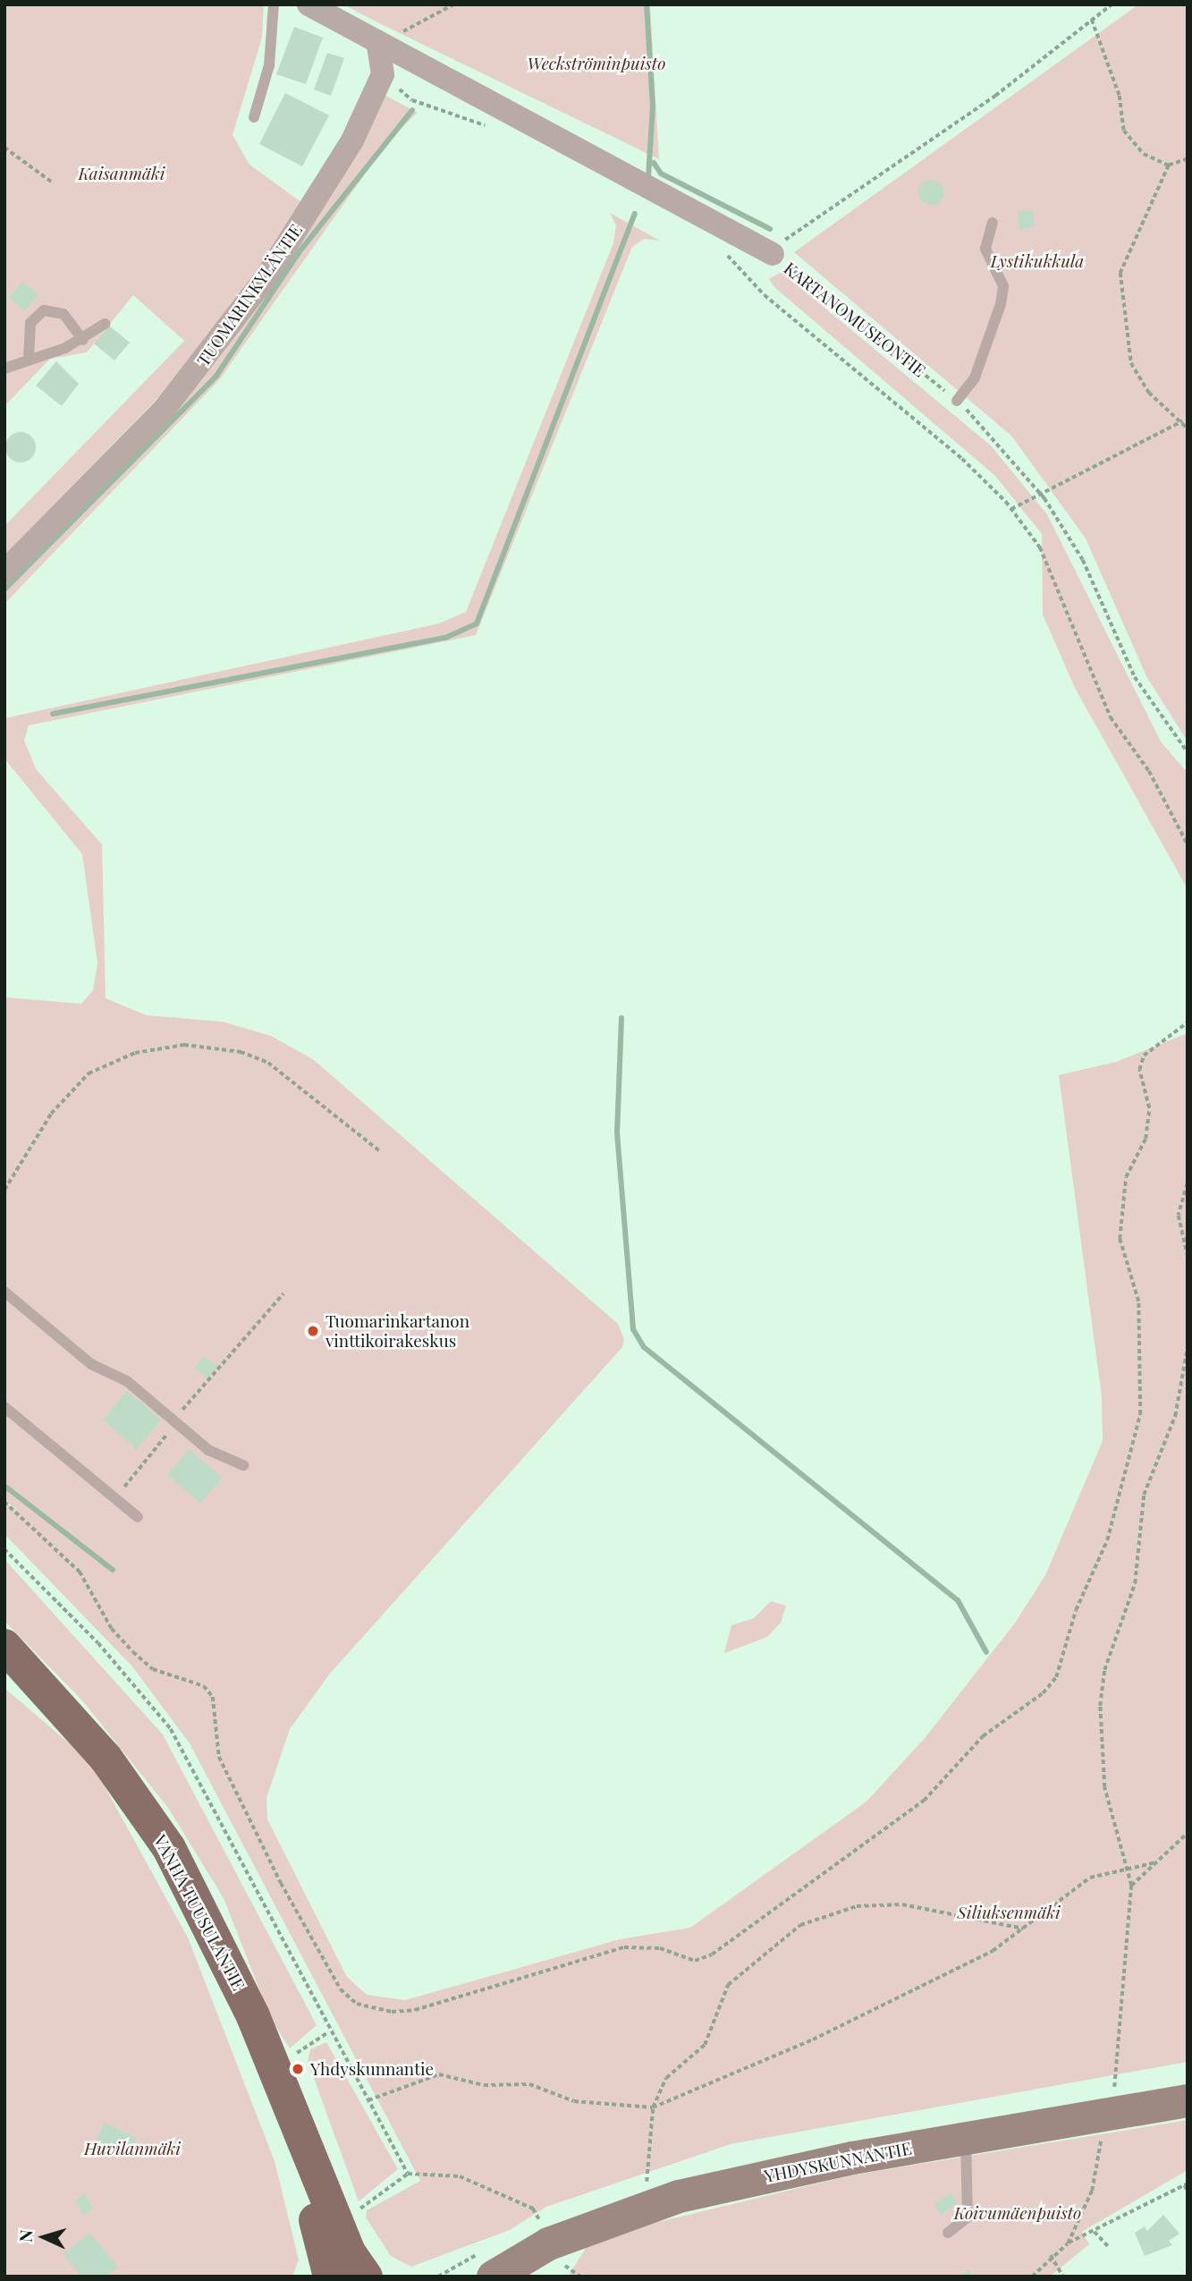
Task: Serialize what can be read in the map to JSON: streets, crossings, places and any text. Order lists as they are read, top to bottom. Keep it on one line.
{"streets":{"main road":["VANHA TUUSULANTIE","YHDYSKUNNANTIE"],"street":["TUOMARINKYLÄNTIE","KARTANOMUSEONTIE"]},"parks":["Weckströminpuisto","Kaisanmäki","Lystikukkula","Siliuksenmäki","Huvilanmäki","Koivumäenpuisto"],"places":["Tuomarinkartanon vinttikoirakeskus","Yhdyskunnantie"],"north":"left"}
